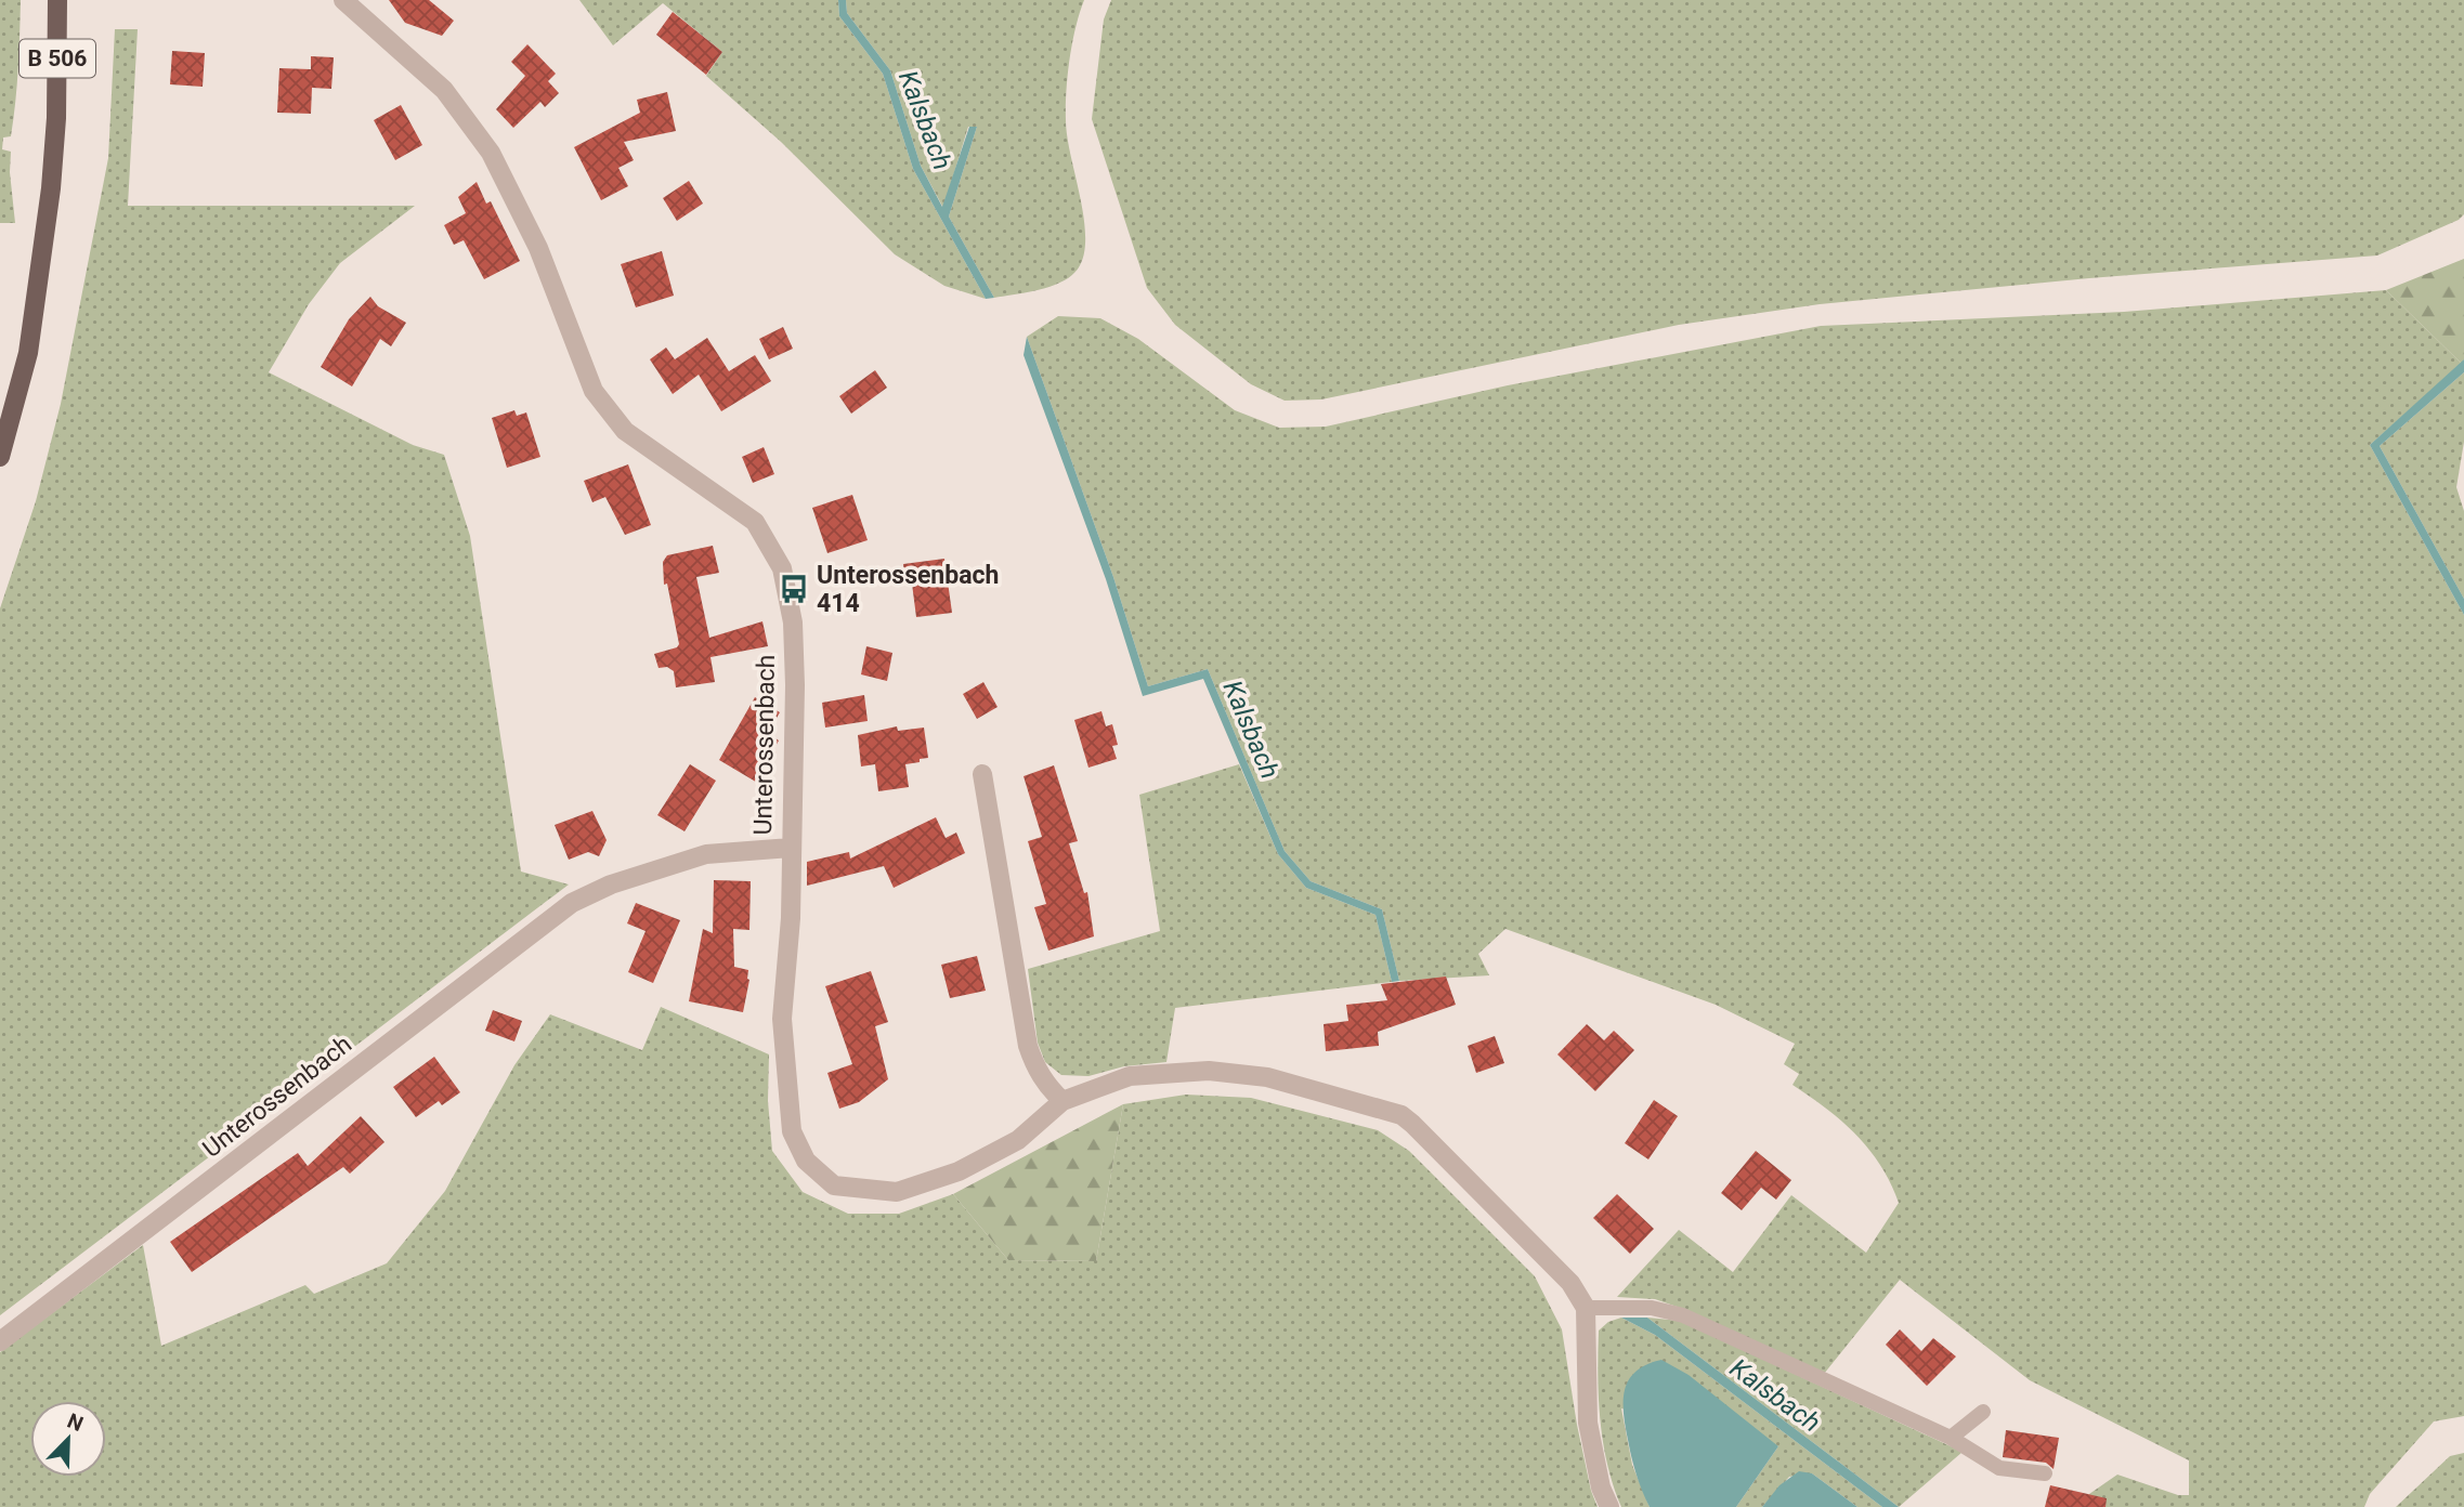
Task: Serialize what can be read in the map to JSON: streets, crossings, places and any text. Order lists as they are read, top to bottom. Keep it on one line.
{"streets":{"main road":["B 506"],"street":["Unterossenbach"]},"water":["Kalsbach"],"places":{"bus stop":["Unterossenbach 414"]},"north":"top right"}
